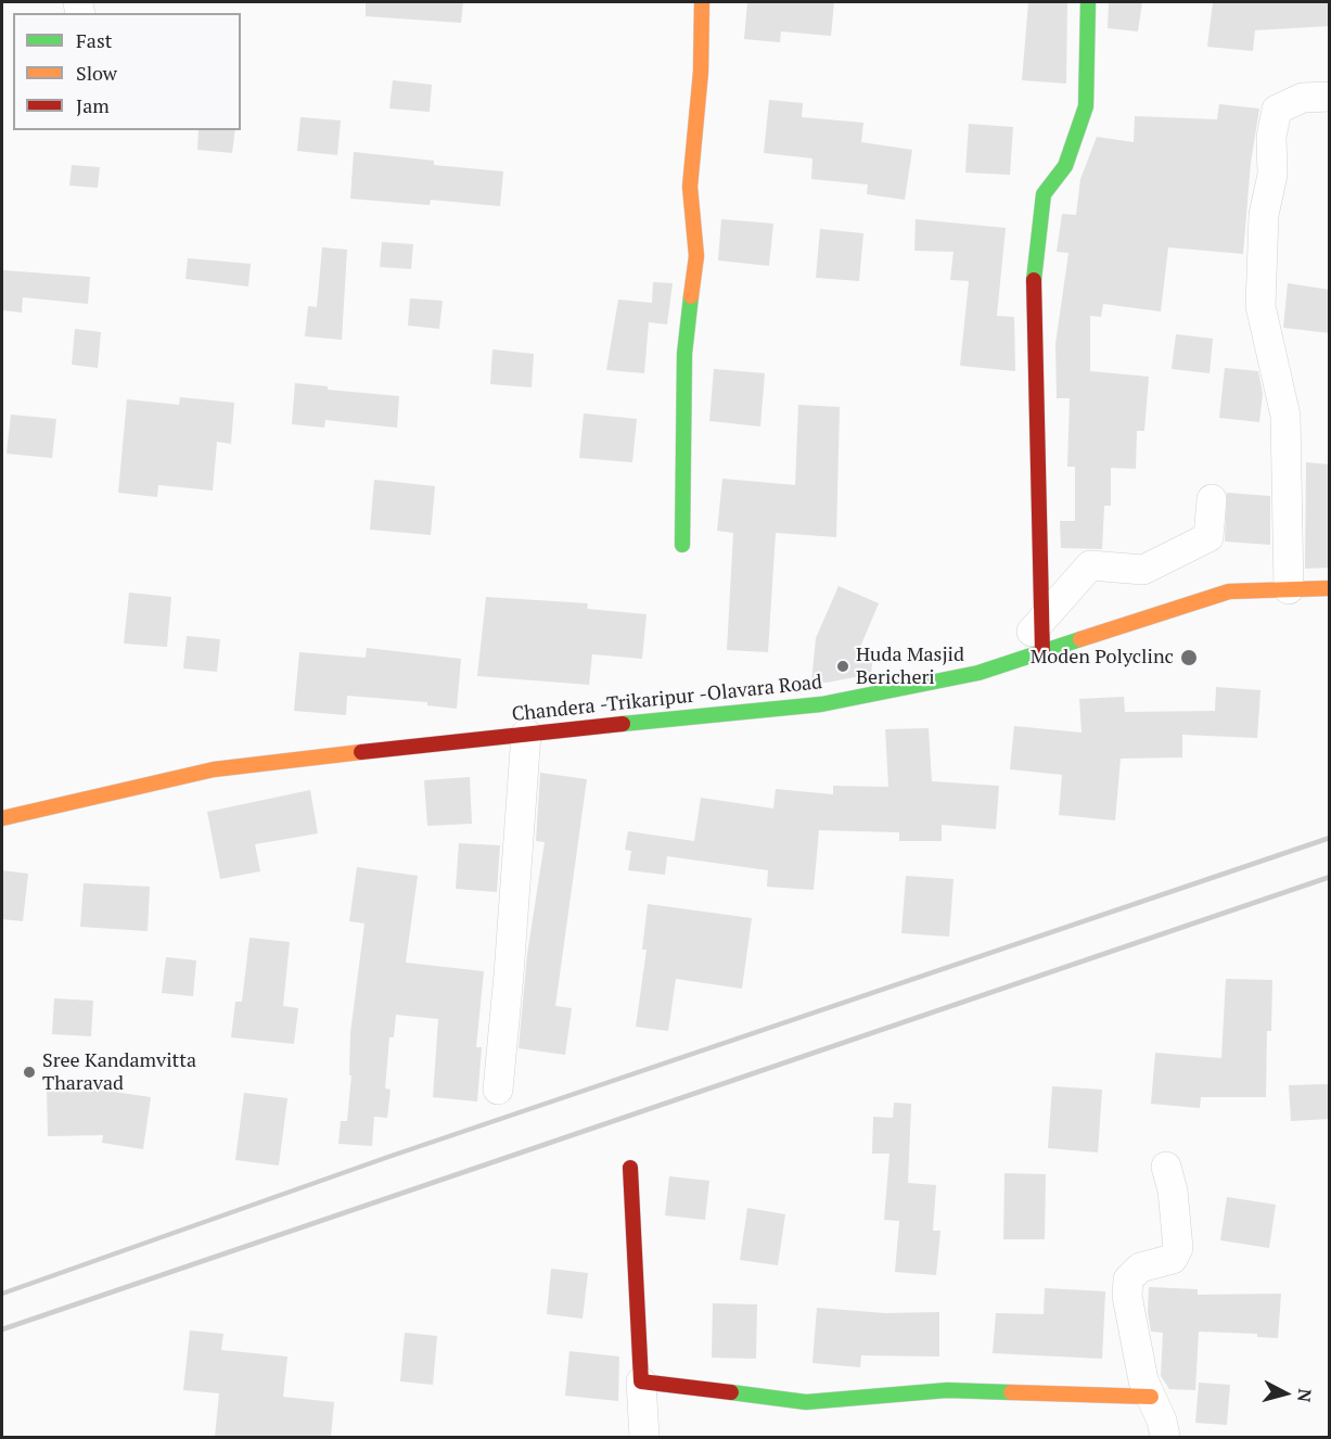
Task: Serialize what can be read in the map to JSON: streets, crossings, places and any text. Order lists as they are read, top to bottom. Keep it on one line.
{"streets":{"street":["Chandera -Trikaripur -Olavara Road"]},"places":["Moden Polyclinc","Huda Masjid Bericheri","Sree Kandamvitta Tharavad"],"legend":["Fast","Slow","Jam"],"north":"right"}
